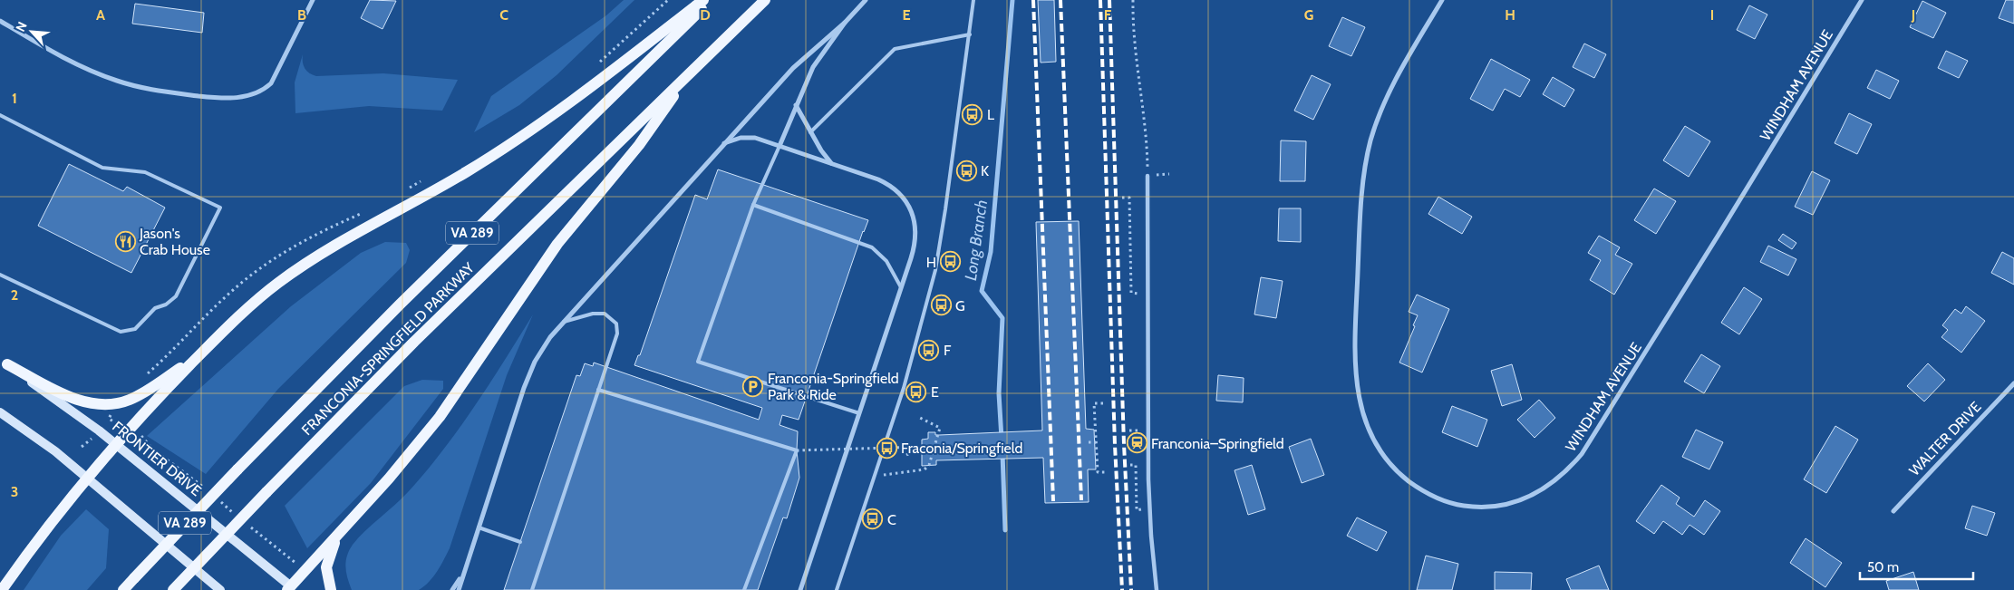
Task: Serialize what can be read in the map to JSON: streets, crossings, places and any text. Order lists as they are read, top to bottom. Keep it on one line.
{"streets":{"main road":["VA 289","FRANCONIA-SPRINGFIELD PARKWAY","FRONTIER DRIVE"],"street":["WINDHAM AVENUE","WALTER DRIVE"]},"water":["Long Branch"],"places":{"bus stop":["L","K","H","G","F","E","Fraconia/Springfield","C"],"restaurant":["Jason's Crab House"],"parking":["Franconia-Springfield Park & Ride"],"station":["Franconia–Springfield"]},"scale_bar":"50 m","north":"top left","grid":{"columns":["A","B","C","D","E","F","G","H","I","J"],"rows":["1","2","3"]}}
